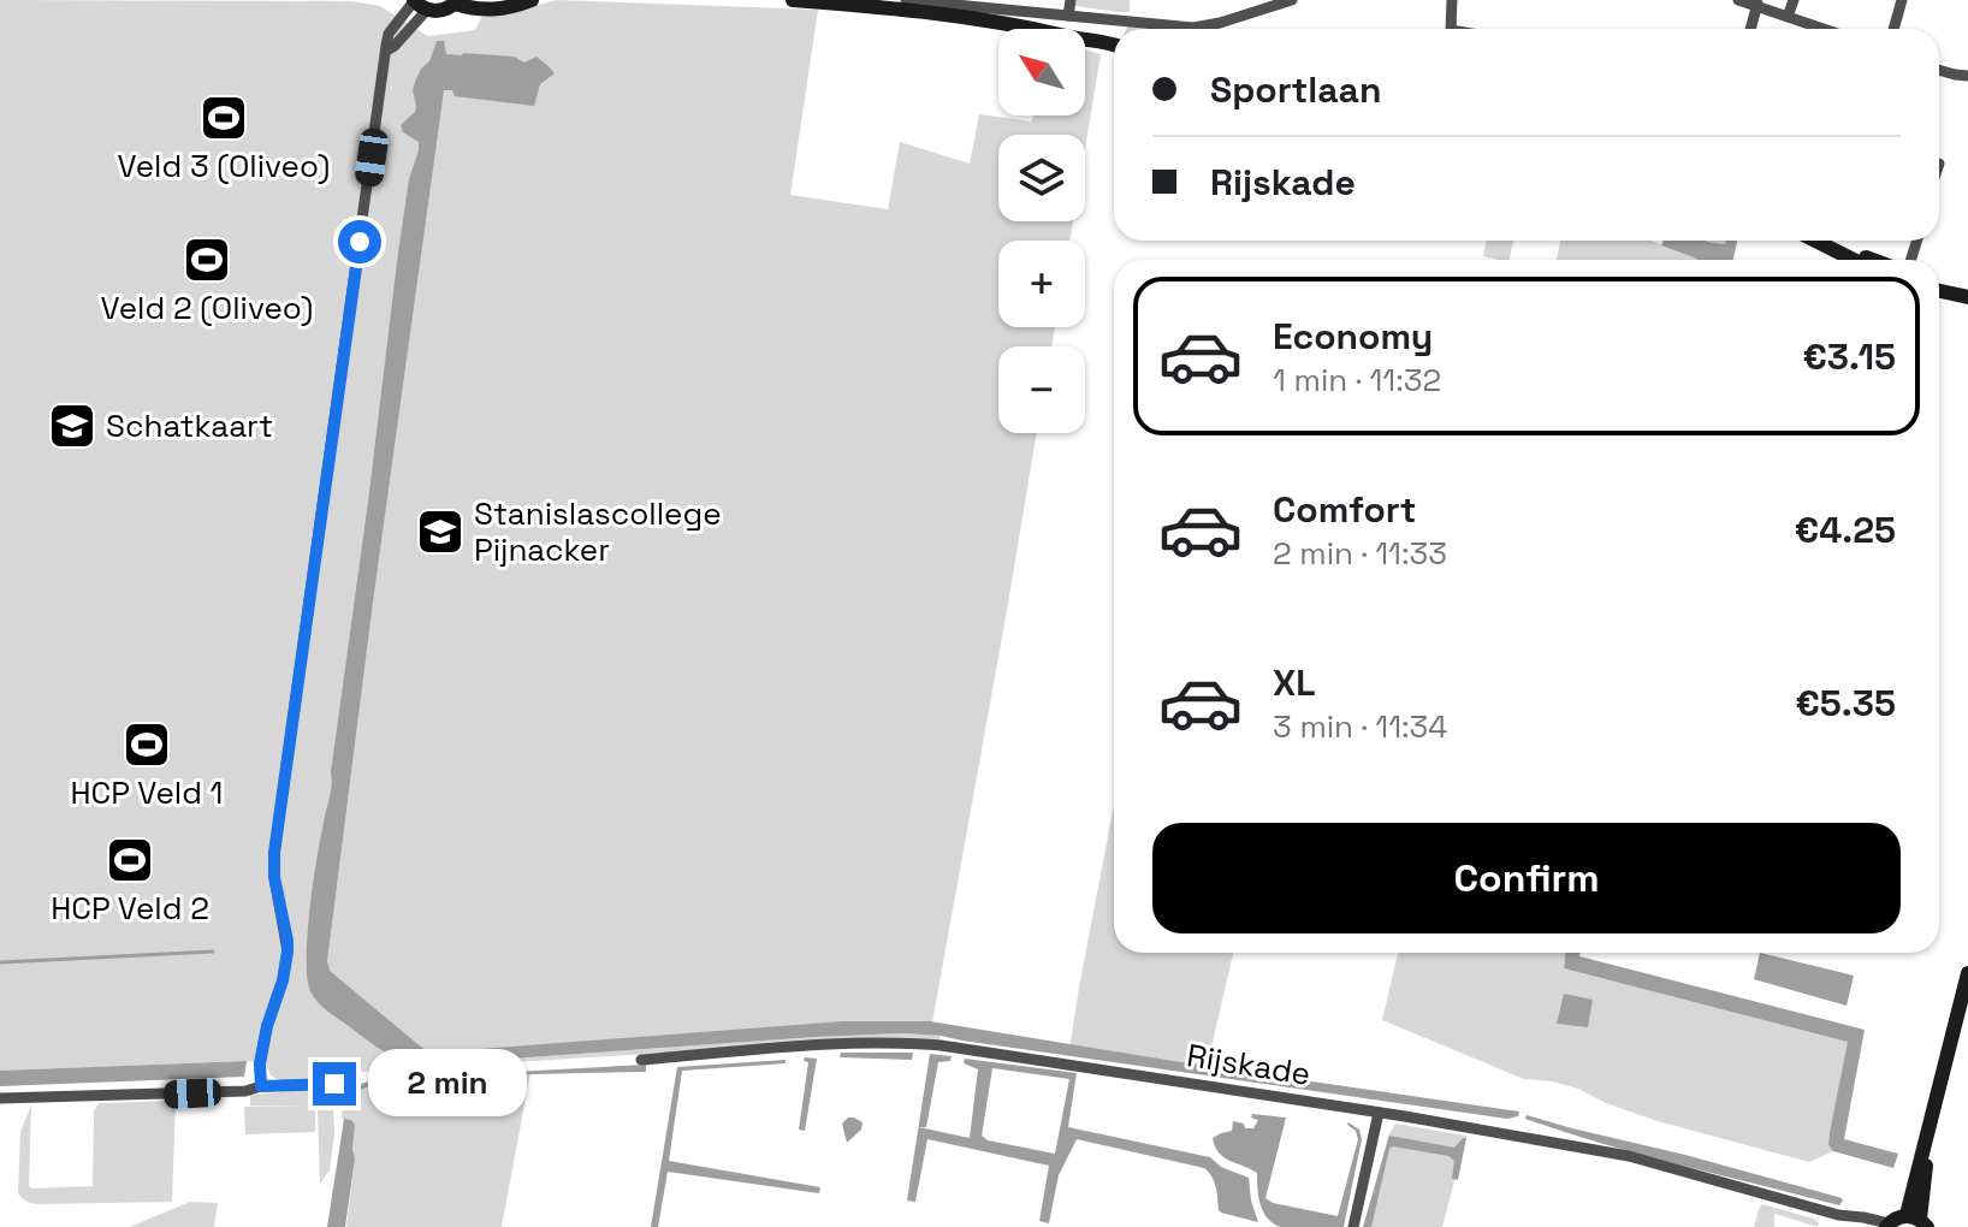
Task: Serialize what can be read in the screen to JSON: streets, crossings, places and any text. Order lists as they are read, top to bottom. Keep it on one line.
{"streets":{"street":["Rijskade"]},"places":{"sports":["Veld 3 (Oliveo)","Veld 2 (Oliveo)","HCP Veld 1","HCP Veld 2"],"school or university":["Schatkaart","Stanislascollege Pijnacker"]},"north":"top left","page":{"map_buttons":["+","−"],"banner":["Sportlaan","Rijskade"],"list":[{"name":"Economy","note":"1 min · 11:32","value":"€3.15"},{"name":"Comfort","note":"2 min · 11:33","value":"€4.25"},{"name":"XL","note":"3 min · 11:34","value":"€5.35"}],"buttons":"Confirm","bubble":"2 min"}}
